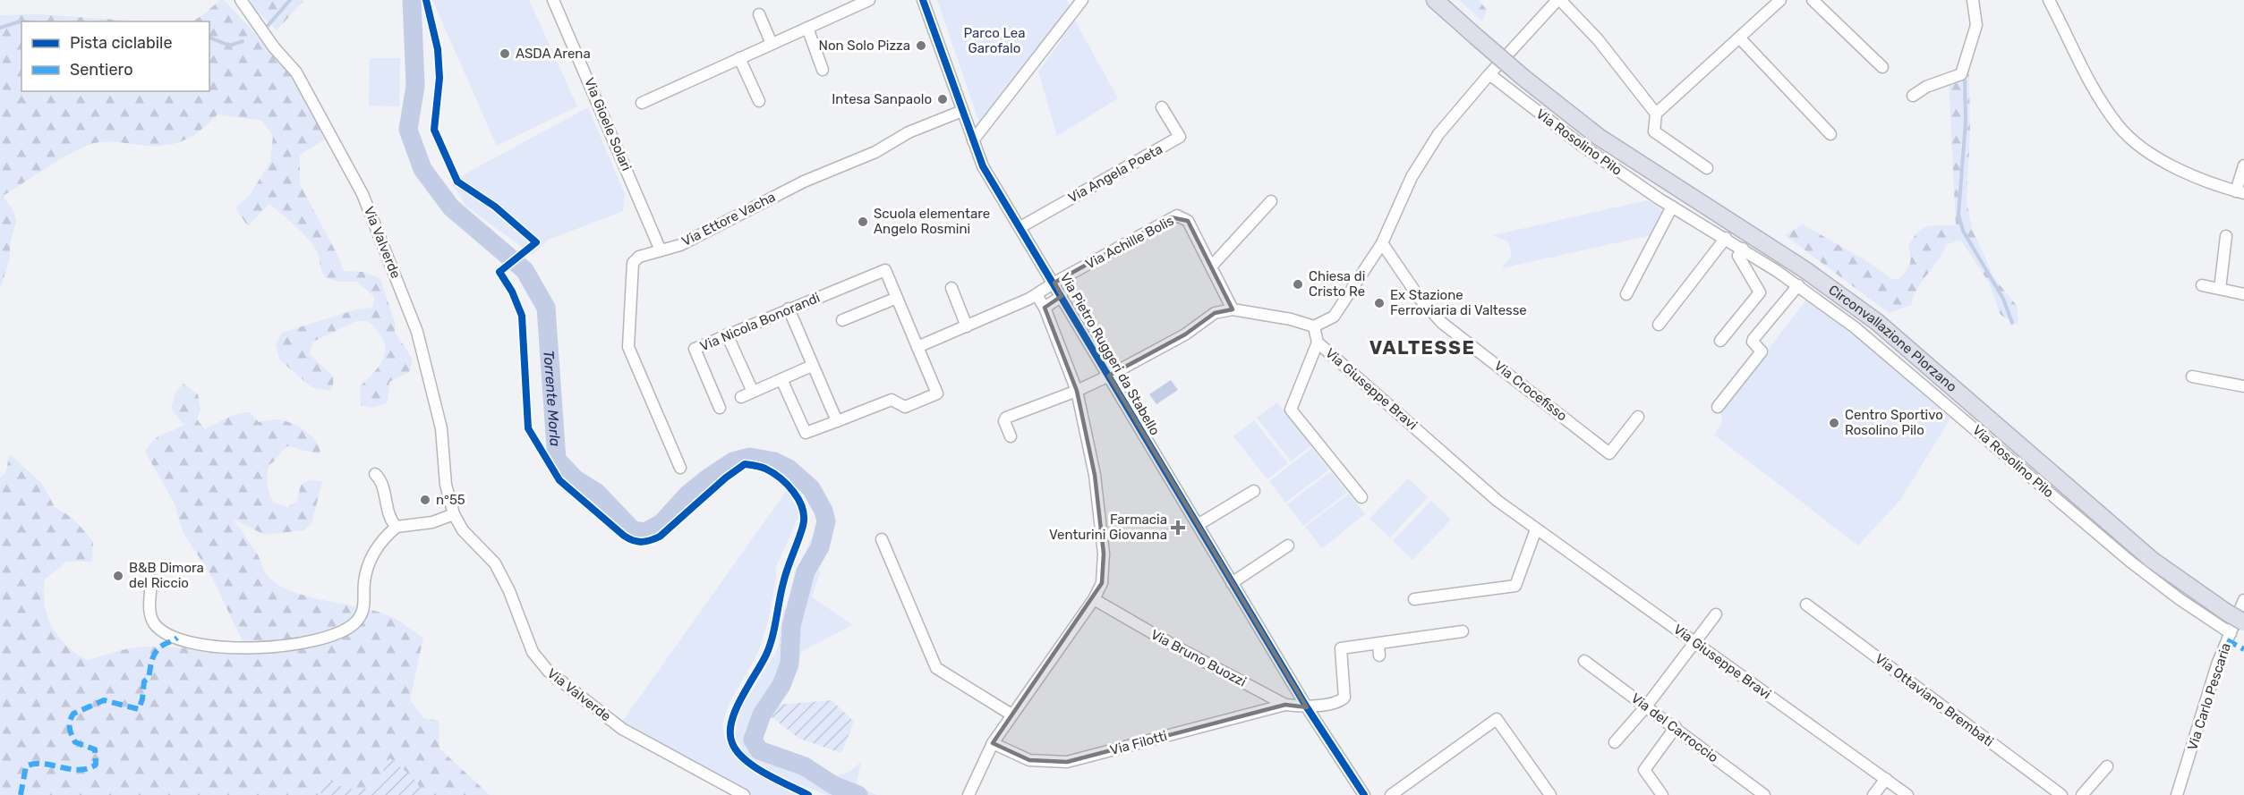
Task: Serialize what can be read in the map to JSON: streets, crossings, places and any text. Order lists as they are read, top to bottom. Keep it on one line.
{"streets":{"highway":["Circonvallazione Plorzano"],"street":["Via Gioele Solari","Via Rosolino Pilo","Via Angela Poeta","Via Ettore Vacha","Via Valverde","Via Achille Bolis","Via Nicola Bonorandi","Via Pietro Ruggeri da Stabello","Via Giuseppe Bravi","Via Crocefisso","Via Bruno Buozzi","Via Carlo Pescaria","Via Ottaviano Brembati","Via del Carroccio","Via Filotti"]},"crossings":[["Via Gioele Solari","Via Ettore Vacha"],["Via Rosolino Pilo","Via Carlo Pescaria"],["Via Angela Poeta","Via Pietro Ruggeri da Stabello"],["Via Ettore Vacha","Via Pietro Ruggeri da Stabello"],["Via Achille Bolis","Via Pietro Ruggeri da Stabello"],["Circonvallazione Plorzano","Via Carlo Pescaria"],["Via Pietro Ruggeri da Stabello","Via Bruno Buozzi"],["Via Bruno Buozzi","Via Filotti"]],"districts":["VALTESSE"],"water":["Torrente Morla"],"parks":["Parco Lea Garofalo"],"places":{"other":["Non Solo Pizza","ASDA Arena","Intesa Sanpaolo","Scuola elementare Angelo Rosmini","Chiesa di Cristo Re","Ex Stazione Ferroviaria di Valtesse","Centro Sportivo Rosolino Pilo","n°55","B&B Dimora del Riccio"],"health":["Farmacia Venturini Giovanna"]},"legend":["Pista ciclabile","Sentiero"]}
